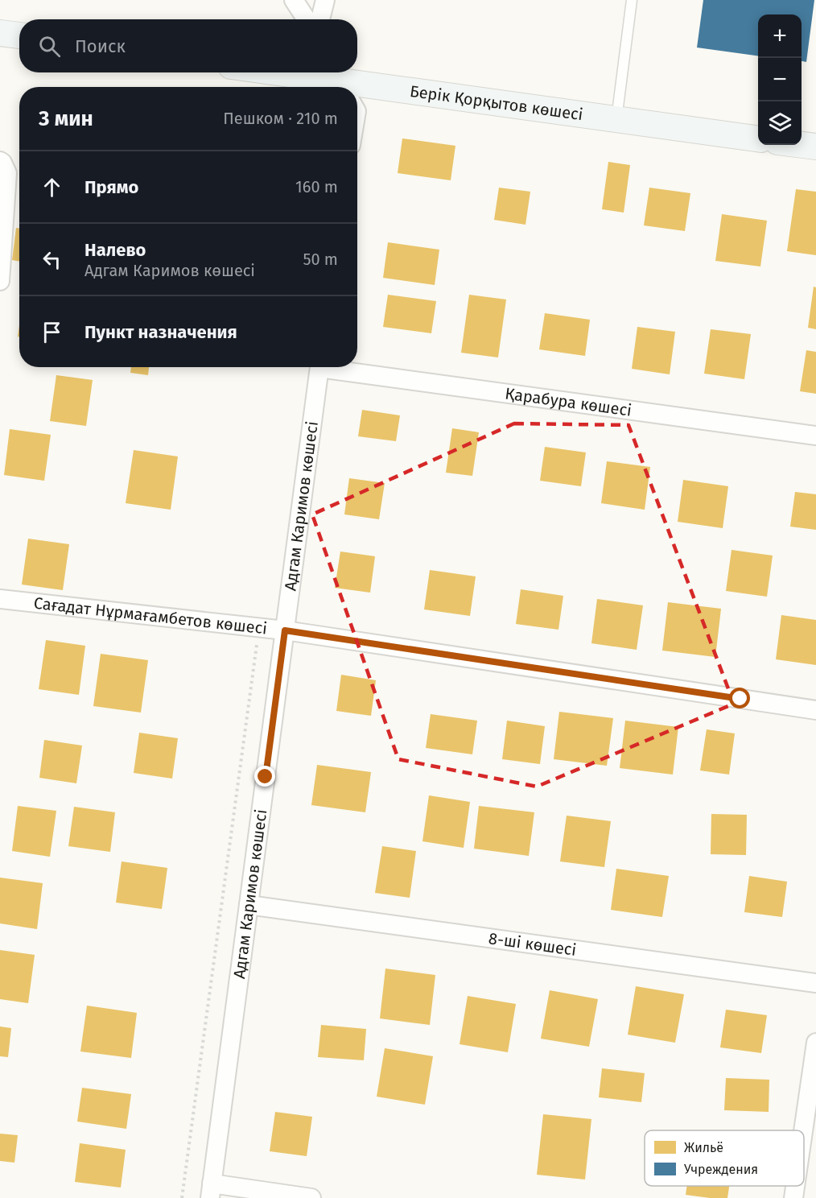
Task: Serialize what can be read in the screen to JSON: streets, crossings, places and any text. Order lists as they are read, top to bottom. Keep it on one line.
{"streets":{"street":["Берік Қорқытов көшесі","Қарабура көшесі","Адгам Каримов көшесі","Сағадат Нұрмағамбетов көшесі","8-шi көшесi"]},"crossings":[["Адгам Каримов көшесі","Сағадат Нұрмағамбетов көшесі"],["Адгам Каримов көшесі","8-шi көшесi"]],"legend":["Жильё","Учреждения"],"page":{"map_buttons":["+","−"],"search":"Поиск","heading":["3 мин","Пешком · 210 m"],"list":[["Прямо","160 m"],["Налево","Адгам Каримов көшесі","50 m"],"Пункт назначения"]}}
